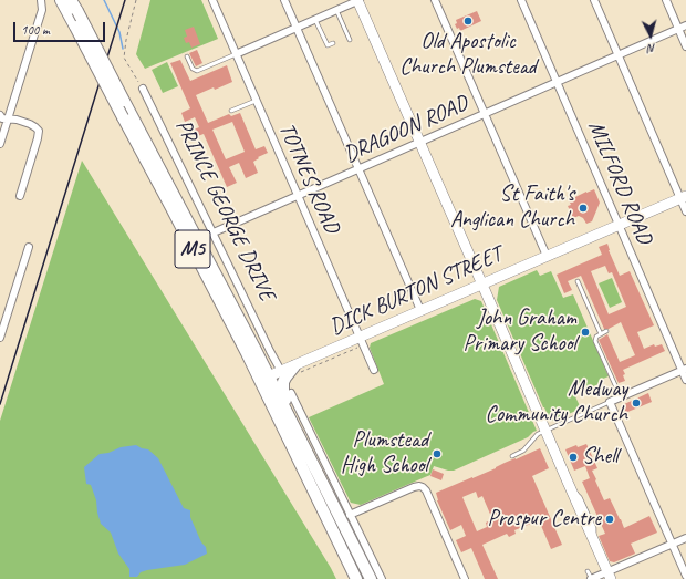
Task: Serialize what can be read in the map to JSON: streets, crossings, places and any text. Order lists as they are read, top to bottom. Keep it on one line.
{"streets":{"main road":["PRINCE GEORGE DRIVE","M5"],"street":["DRAGOON ROAD","TOTNES ROAD","MILFORD ROAD","DICK BURTON STREET"]},"crossings":[["DRAGOON ROAD","TOTNES ROAD"],["DRAGOON ROAD","MILFORD ROAD"],["DRAGOON ROAD","PRINCE GEORGE DRIVE"],["TOTNES ROAD","DICK BURTON STREET"],["MILFORD ROAD","DICK BURTON STREET"]],"places":["Old Apostolic Church Plumstead","St Faith's Anglican Church","John Graham Primary School","Medway Community Church","Plumstead High School","Shell","Prospur Centre"],"scale_bar":"100 m","north":"bottom"}
